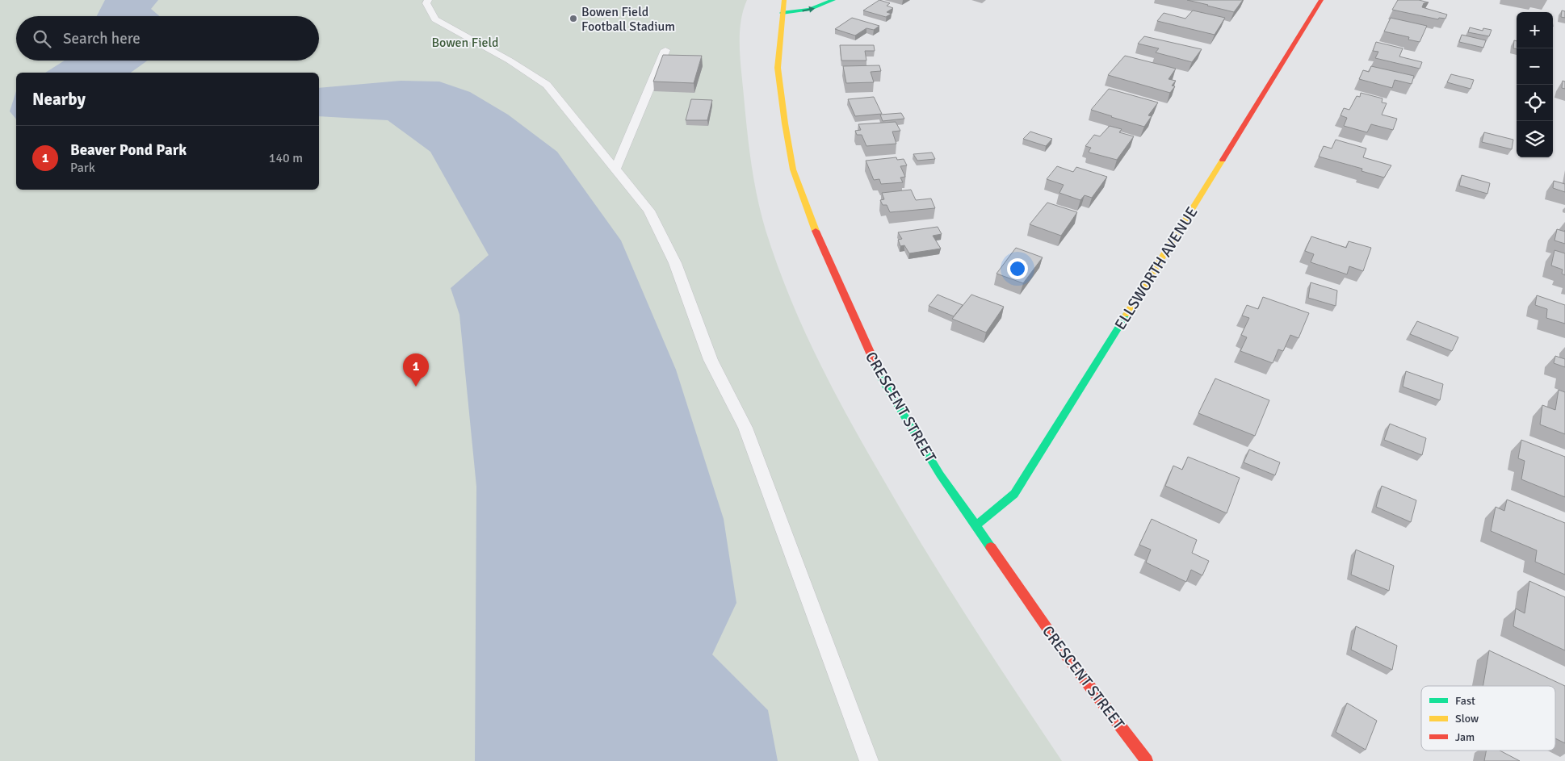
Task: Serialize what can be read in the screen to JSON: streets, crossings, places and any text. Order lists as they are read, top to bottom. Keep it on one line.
{"streets":{"street":["ELLSWORTH AVENUE","CRESCENT STREET"]},"crossings":[["ELLSWORTH AVENUE","CRESCENT STREET"]],"parks":["Bowen Field"],"places":["Bowen Field Football Stadium"],"legend":["Fast","Slow","Jam"],"page":{"map_buttons":["+","−"],"search":"Search here","heading":"Nearby","list":[{"mark":"1","name":"Beaver Pond Park","note":"Park","value":"140 m"}],"pins":"1"}}
